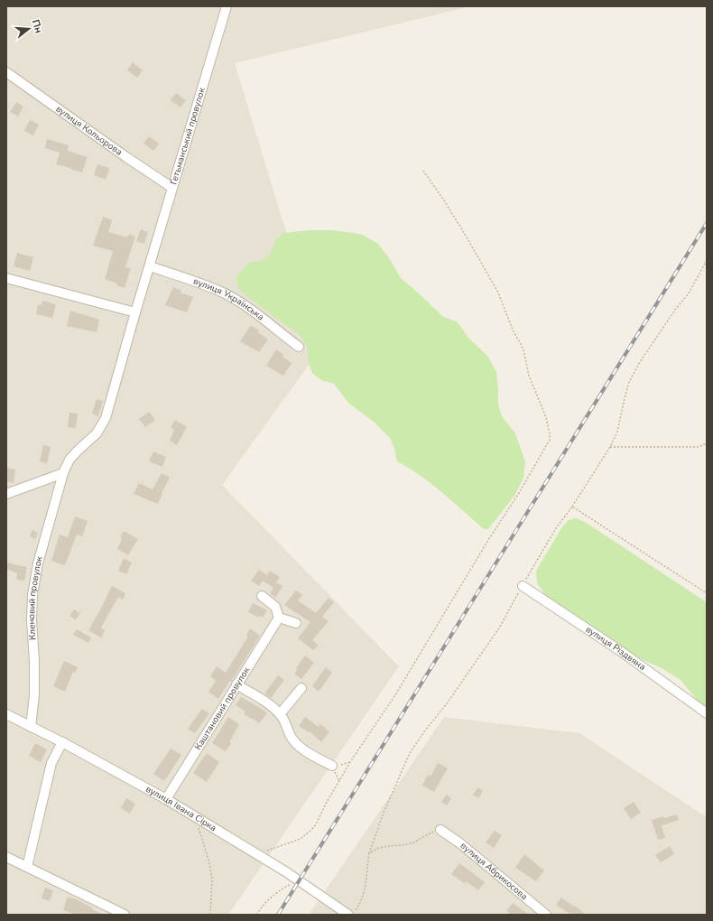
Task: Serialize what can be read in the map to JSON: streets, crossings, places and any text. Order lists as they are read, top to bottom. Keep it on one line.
{"streets":{"street":["вулиця Кольорова","Гетьманський провулок","вулиця Українська","Кленовий провулок","вулиця Різдвяна","Каштановий провулок","вулиця Івана Сірка","вулиця Абрикосова"]},"crossings":[["вулиця Кольорова","Гетьманський провулок"],["Гетьманський провулок","вулиця Українська"],["Гетьманський провулок","Кленовий провулок"],["Кленовий провулок","вулиця Івана Сірка"],["Каштановий провулок","вулиця Івана Сірка"]],"north":"right"}
